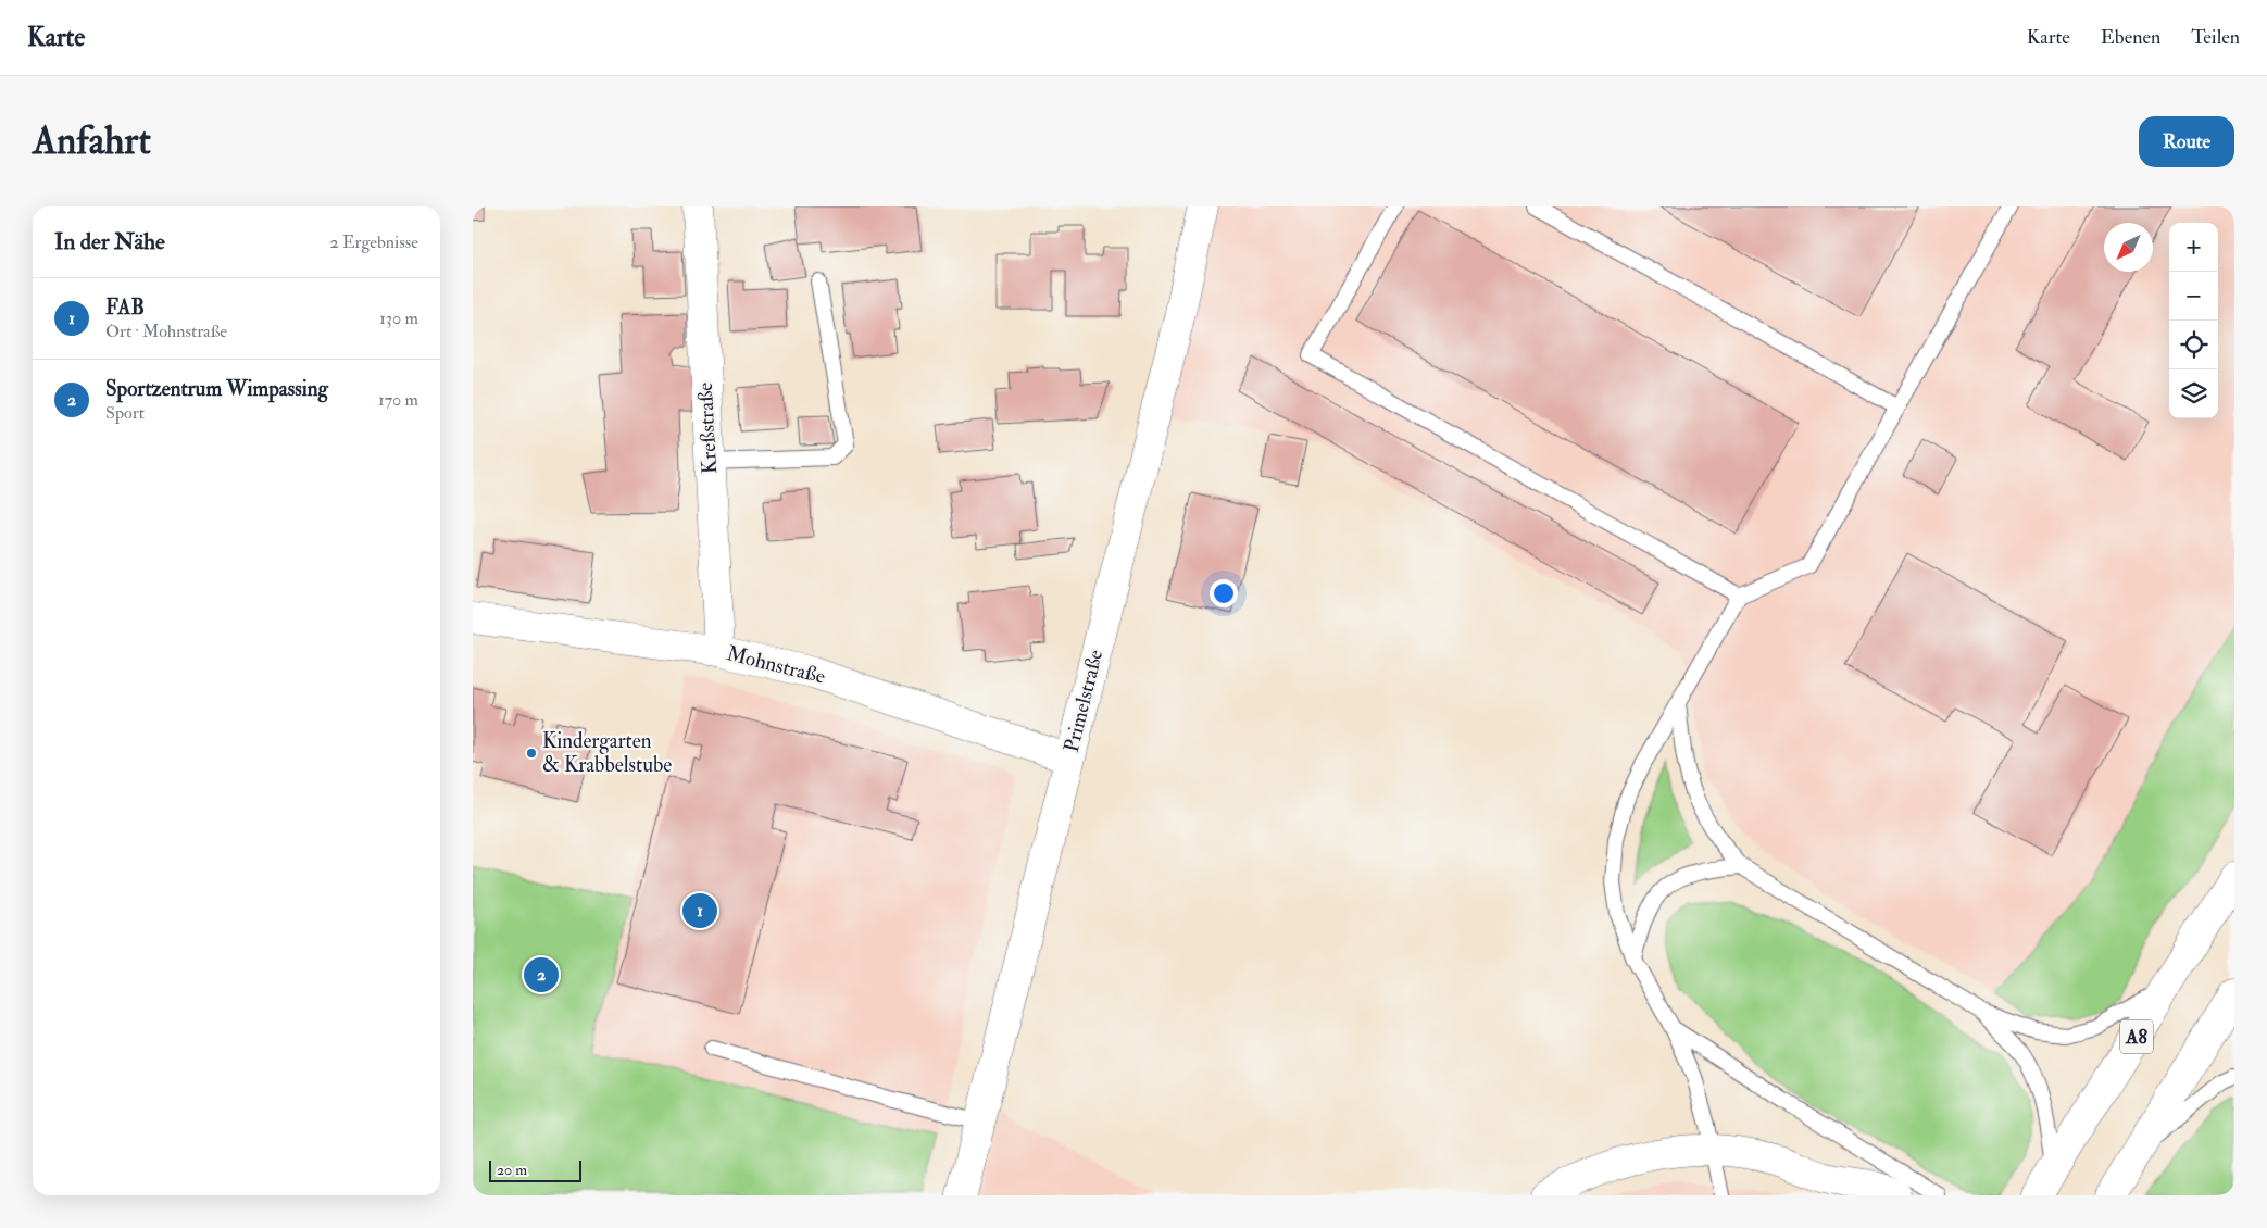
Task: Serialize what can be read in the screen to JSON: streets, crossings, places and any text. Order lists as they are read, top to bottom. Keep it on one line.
{"streets":{"main road":["Kreßstraße","Mohnstraße","Primelstraße","A8"]},"crossings":[["Kreßstraße","Mohnstraße"],["Mohnstraße","Primelstraße"]],"places":["Kindergarten & Krabbelstube"],"scale_bar":"20 m","north":"bottom left","page":{"header":"Karte","nav":["Karte","Ebenen","Teilen"],"buttons":"Route","title":"Anfahrt","heading":["In der Nähe","2 Ergebnisse"],"map_buttons":["+","−"],"list":[{"mark":"1","name":"FAB","note":"Ort · Mohnstraße","value":"130 m"},{"mark":"2","name":"Sportzentrum Wimpassing","note":"Sport","value":"170 m"}],"pins":["1","2"],"scale":"20 m"}}
